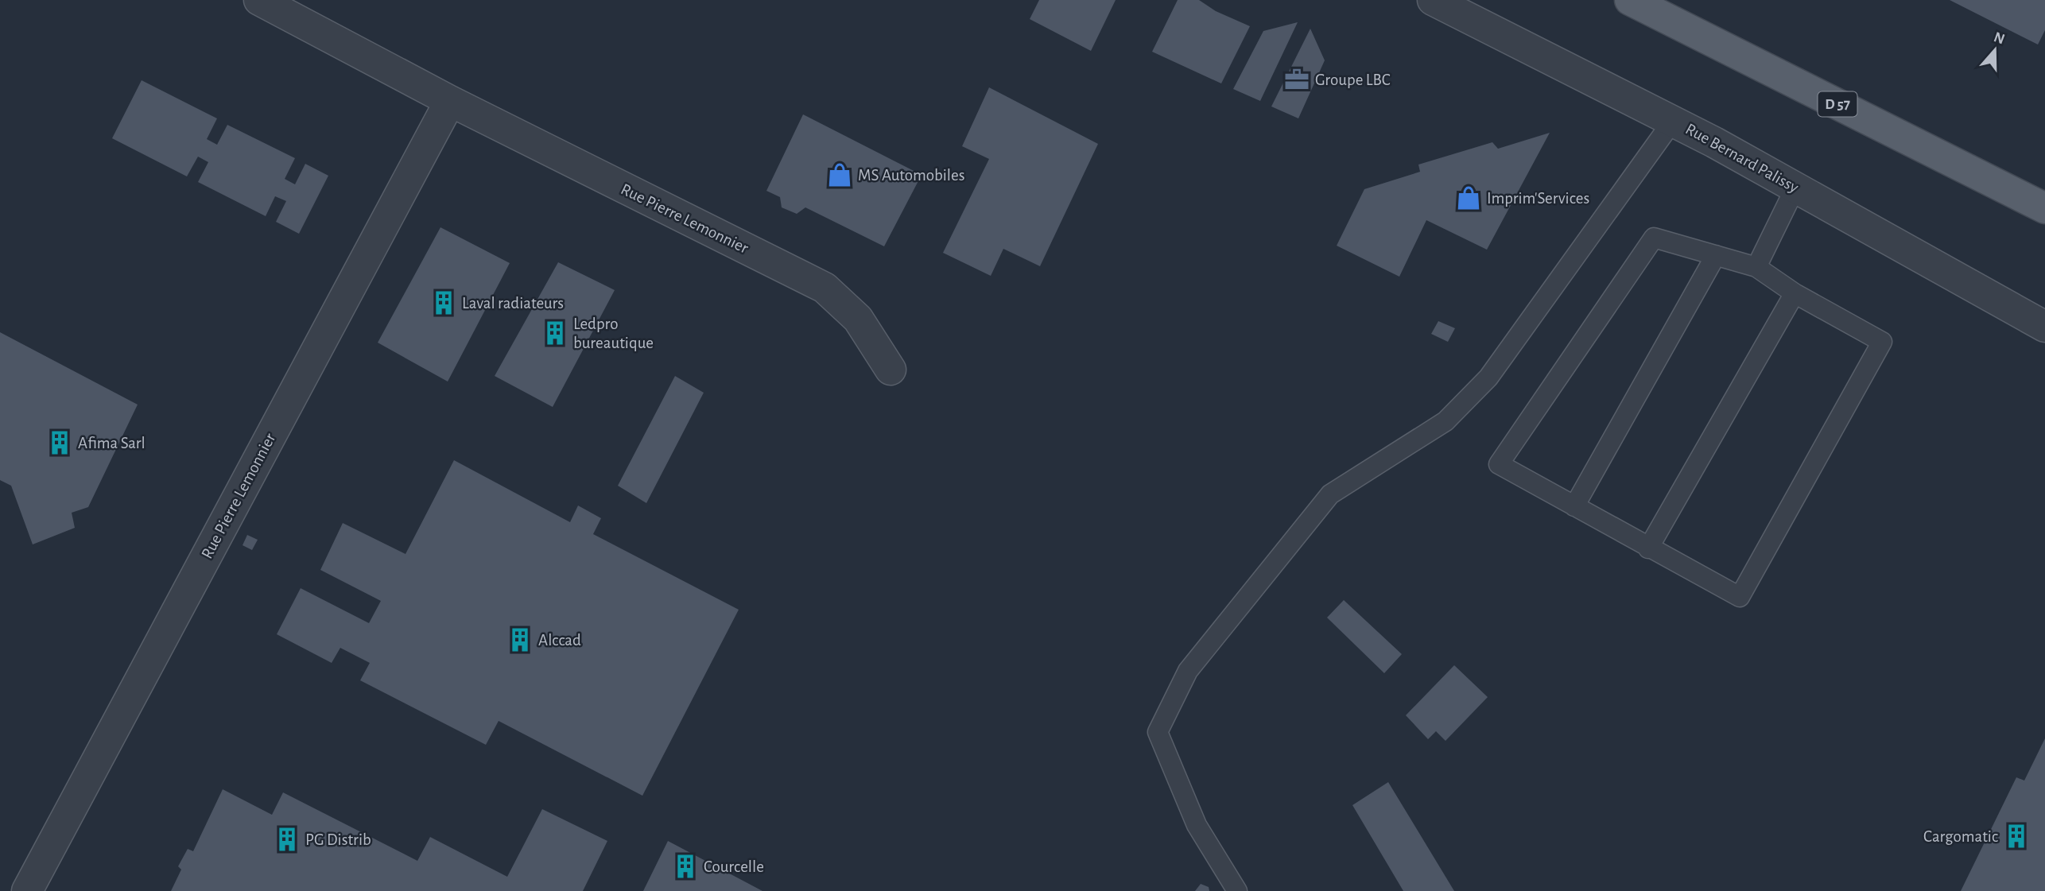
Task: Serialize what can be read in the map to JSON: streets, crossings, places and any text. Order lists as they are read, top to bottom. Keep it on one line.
{"streets":{"main road":["D 57"],"street":["Rue Bernard Palissy","Rue Pierre Lemonnier"]},"places":{"office":["Groupe LBC"],"shop":["MS Automobiles","Imprim'Services"],"building":["Laval radiateurs","Ledpro bureautique","Afima Sarl","Alccad","Cargomatic","PG Distrib","Courcelle"]},"north":"top"}
